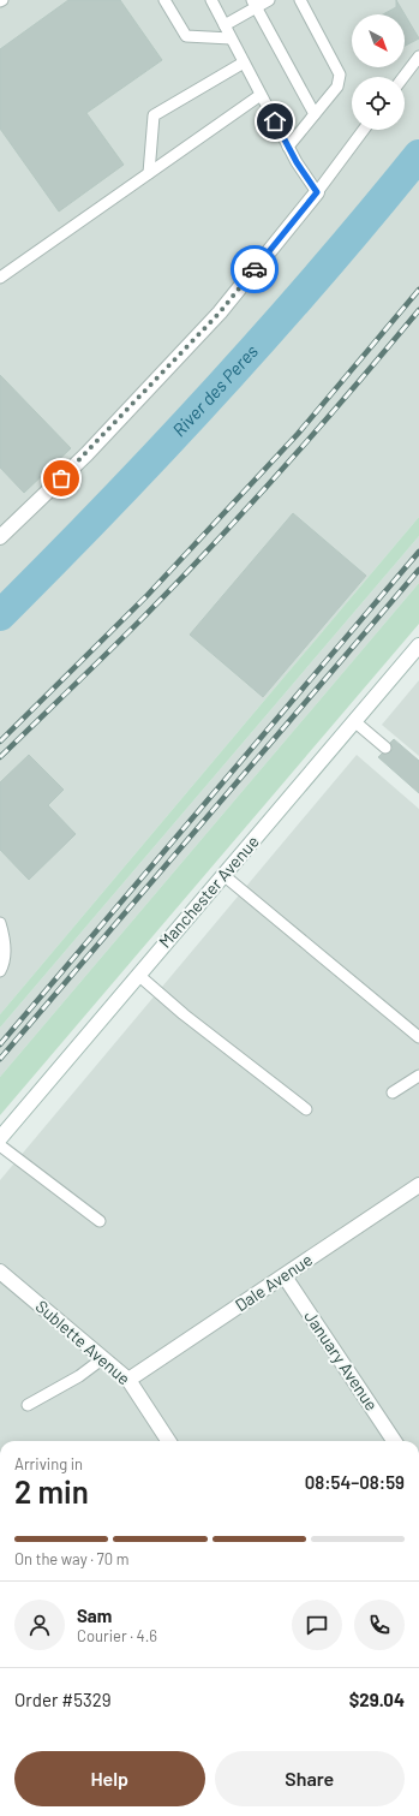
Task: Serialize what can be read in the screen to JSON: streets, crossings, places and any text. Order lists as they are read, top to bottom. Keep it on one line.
{"streets":{"street":["Manchester Avenue","Dale Avenue","Sublette Avenue","January Avenue"]},"crossings":[["Dale Avenue","Sublette Avenue"],["Dale Avenue","January Avenue"]],"water":["River des Peres"],"north":"bottom right","page":{"heading":["2 min","Arriving in","08:54–08:59"],"panel":["Sam","Courier · 4.6","Order #5329","$29.04"],"bar":"On the way · 70 m","buttons":["Help","Share"]}}
